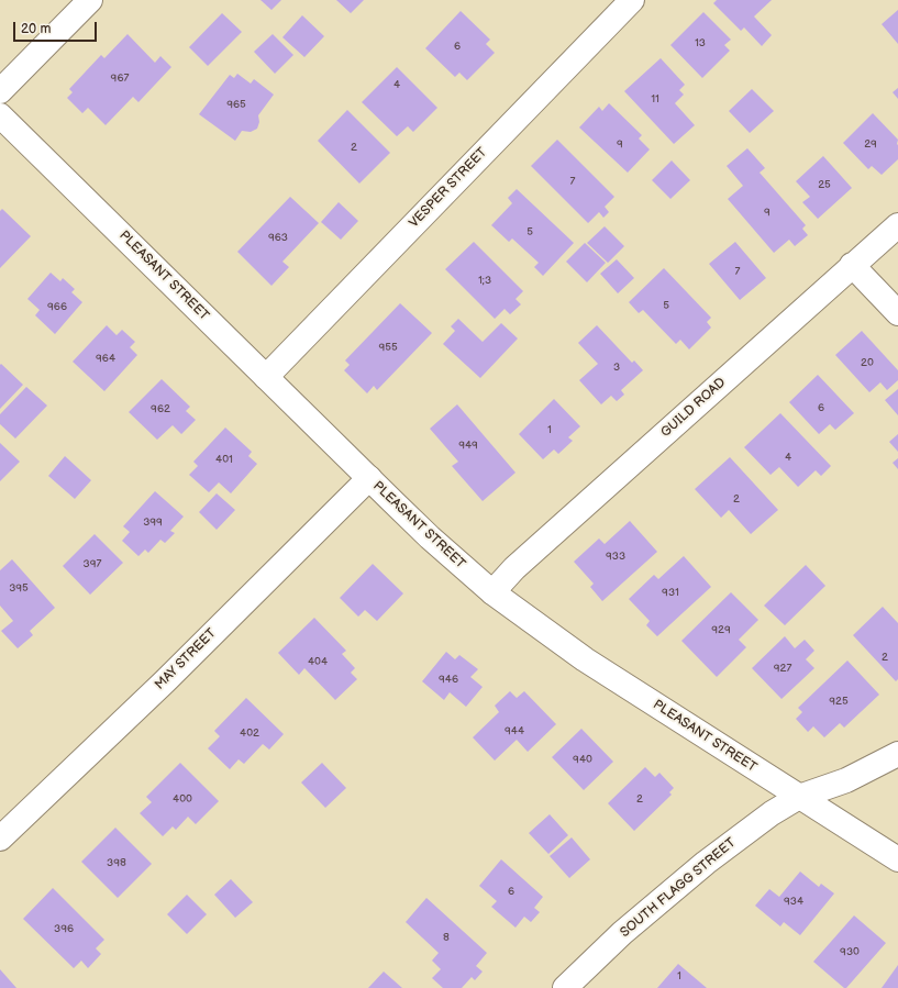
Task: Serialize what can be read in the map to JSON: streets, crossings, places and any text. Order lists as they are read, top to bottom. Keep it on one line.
{"streets":{"street":["VESPER STREET","PLEASANT STREET","GUILD ROAD","MAY STREET","SOUTH FLAGG STREET"]},"crossings":[["VESPER STREET","PLEASANT STREET"],["PLEASANT STREET","GUILD ROAD"],["PLEASANT STREET","MAY STREET"],["PLEASANT STREET","SOUTH FLAGG STREET"]],"house_numbers":["13","6","967","4","11","965","9","29","2","7","25","9","5","963","7","1;3","5","966","955","964","20","3","6","962","1","949","4","401","2","399","933","397","395","931","929","2","404","927","946","925","944","402","940","400","2","398","6","934","396","8","930","1"],"scale_bar":"20 m"}
